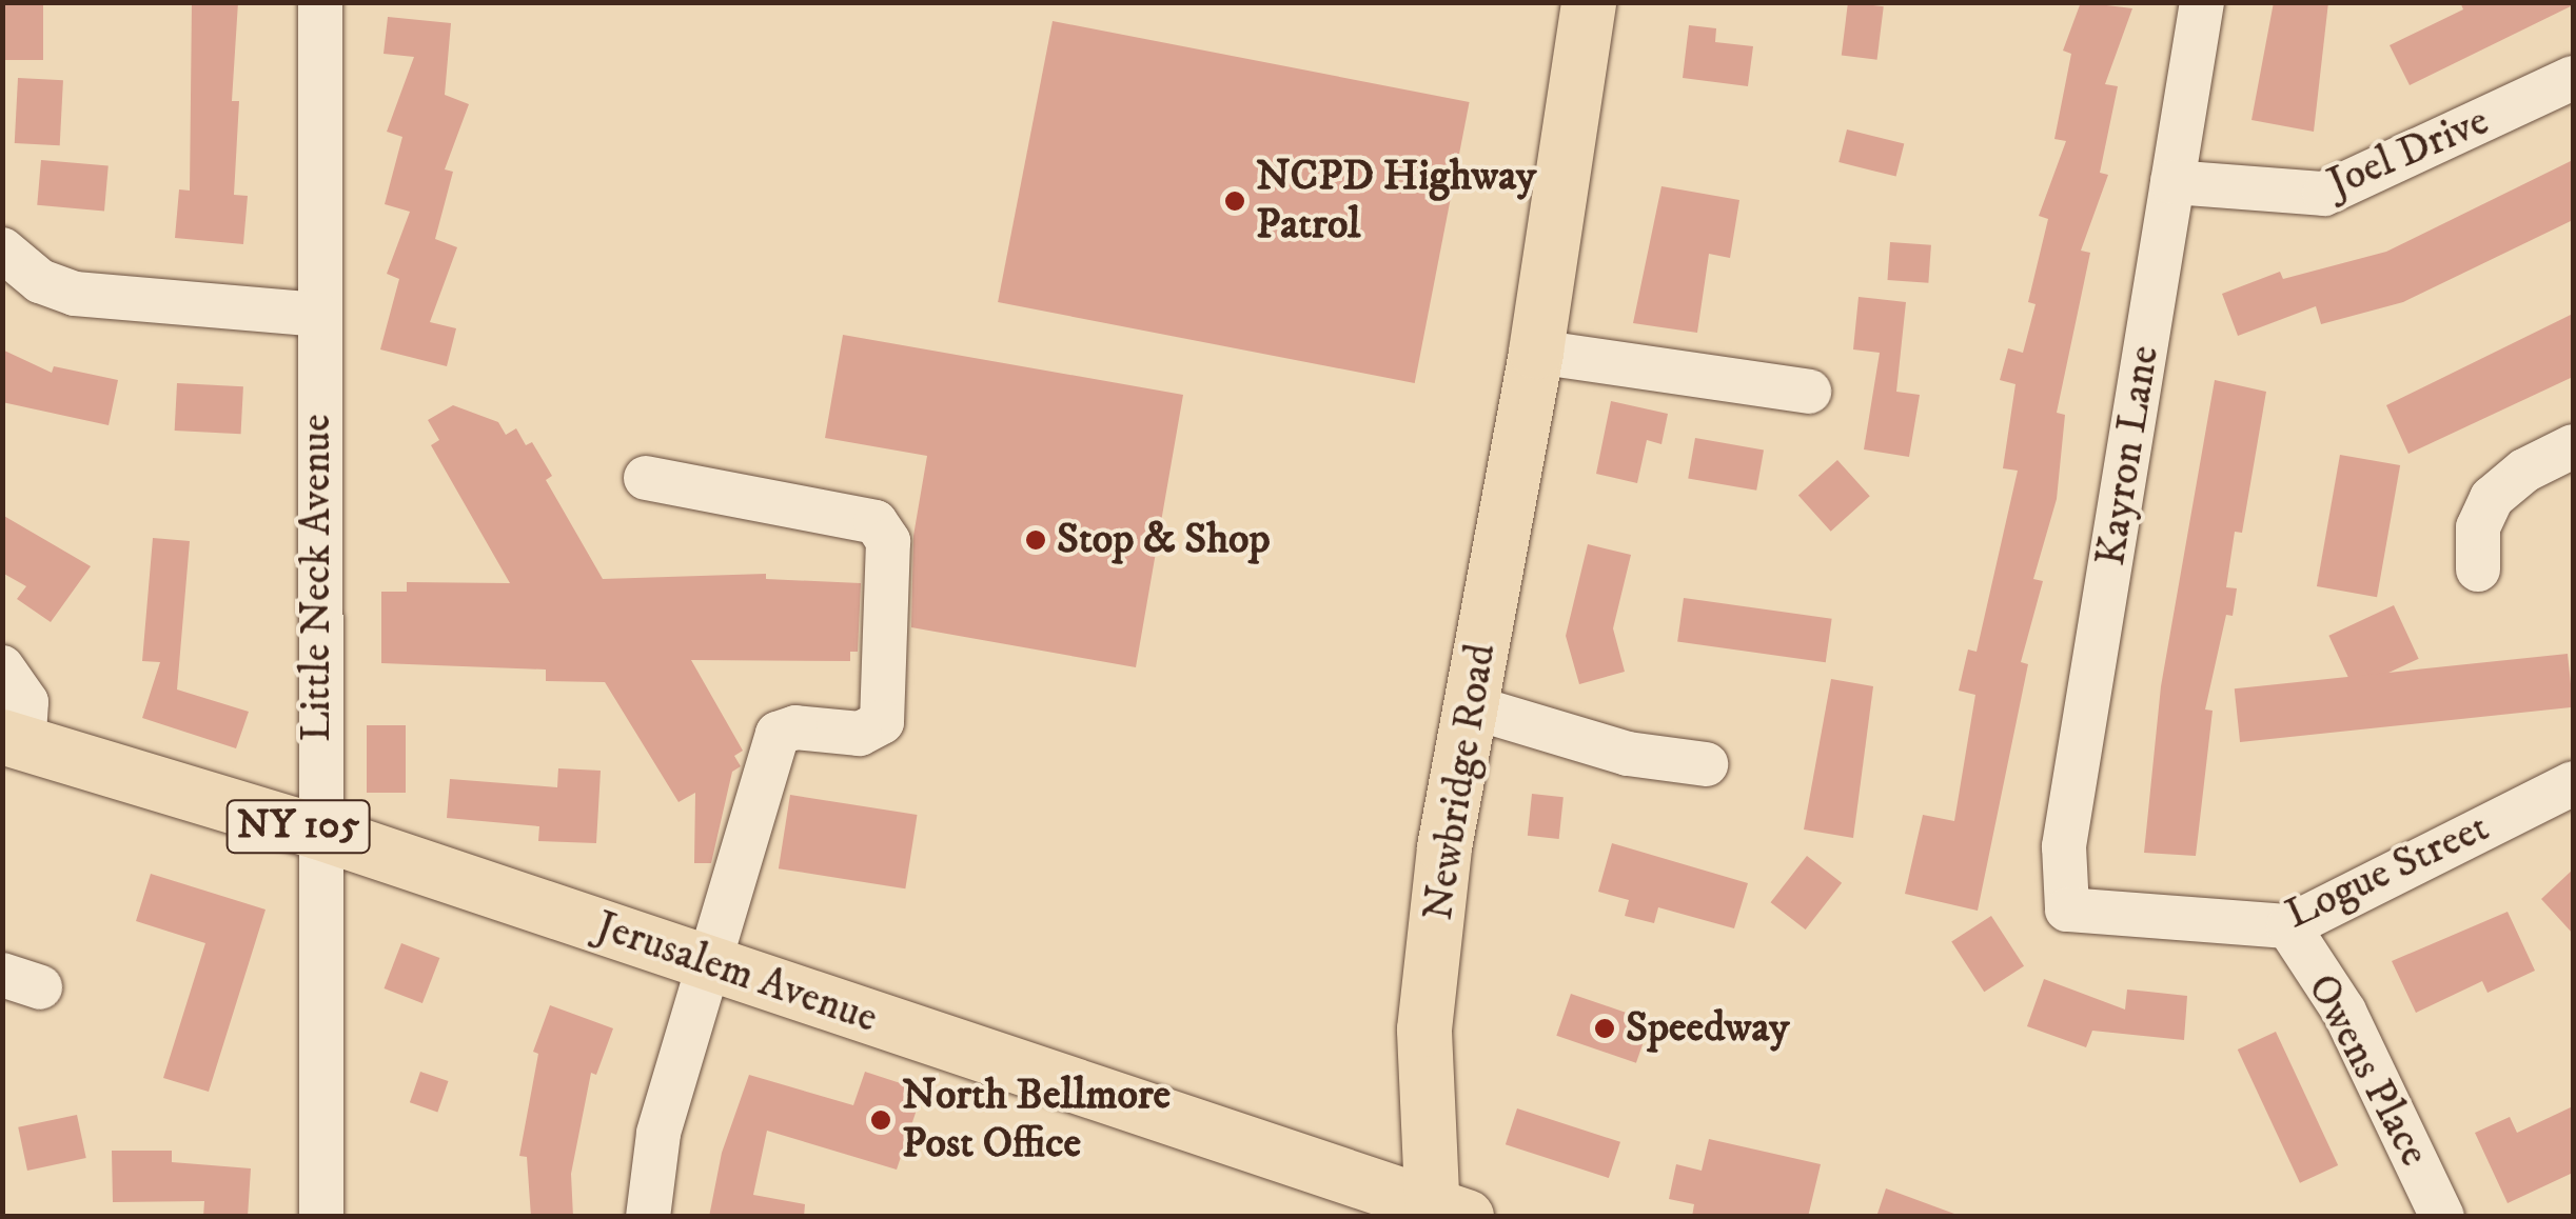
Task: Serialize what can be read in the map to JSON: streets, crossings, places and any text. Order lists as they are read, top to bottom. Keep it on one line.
{"streets":{"main road":["Newbridge Road","NY 105","Jerusalem Avenue"],"street":["Joel Drive","Kayron Lane","Little Neck Avenue","Logue Street","Owens Place"]},"crossings":[["Joel Drive","Kayron Lane"],["Kayron Lane","Logue Street"],["Little Neck Avenue","Jerusalem Avenue"],["Newbridge Road","Jerusalem Avenue"],["Logue Street","Owens Place"]],"places":["NCPD Highway Patrol","Stop & Shop","Speedway","North Bellmore Post Office"]}
